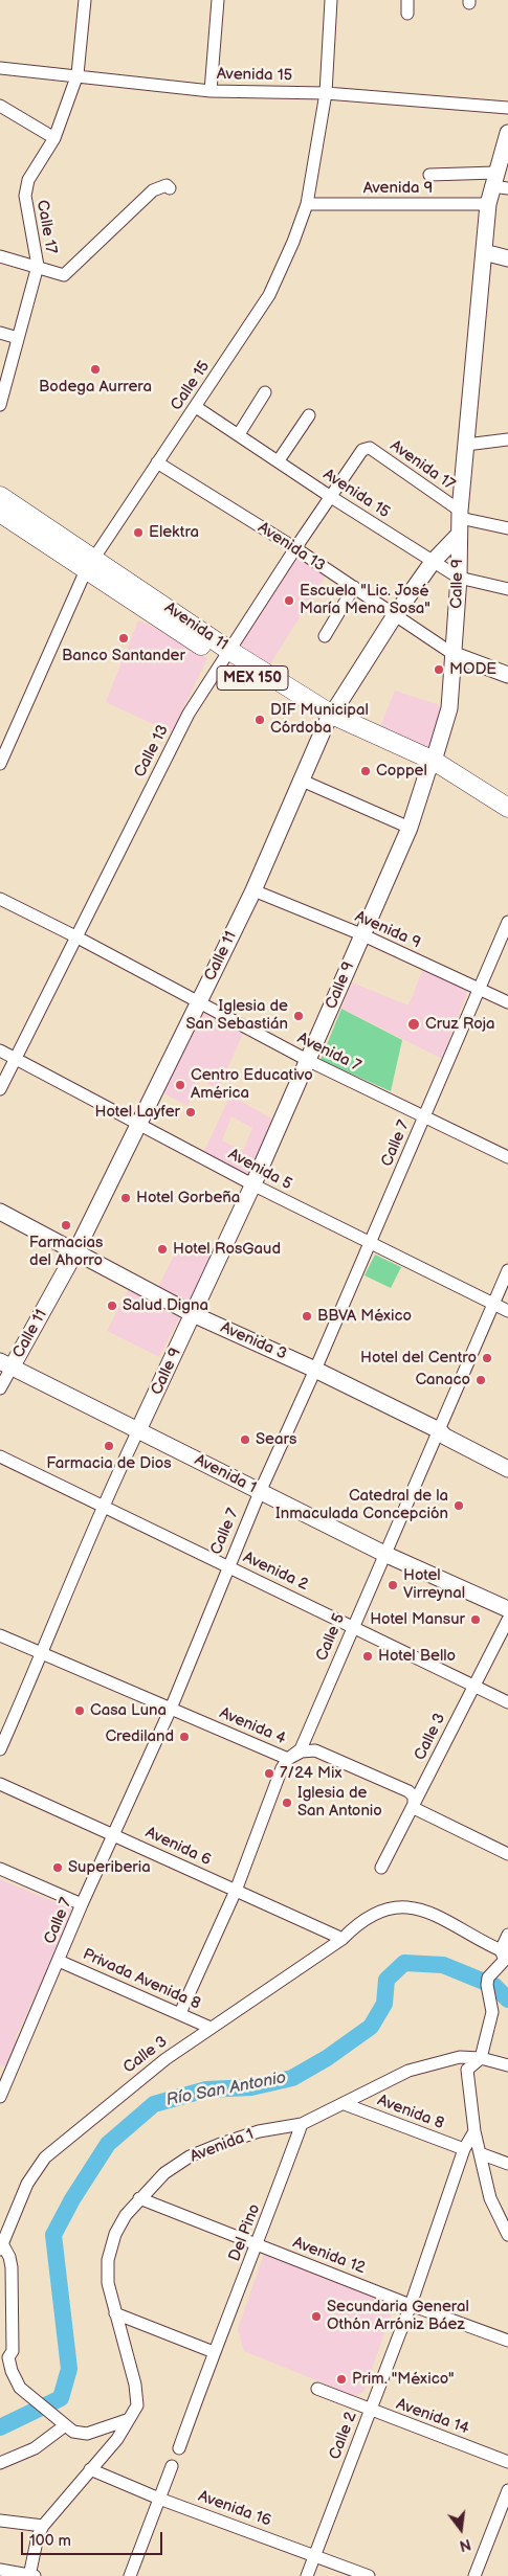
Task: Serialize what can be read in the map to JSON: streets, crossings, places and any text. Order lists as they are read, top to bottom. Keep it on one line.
{"streets":{"main road":["Avenida 13","Calle 9","Avenida 11","MEX 150","Calle 11","Avenida 3","Avenida 1"],"street":["Avenida 15","Avenida 9","Calle 17","Calle 15","Avenida 17","Calle 13","Avenida 7","Calle 7","Avenida 5","Avenida 2","Calle 5","Avenida 4","Calle 3","Avenida 6","Privada Avenida 8","Avenida 8","Del Pino","Avenida 12","Avenida 14","Calle 2","Avenida 16"]},"crossings":[["Avenida 15","Calle 17"],["Avenida 15","Calle 15"],["Avenida 15","Calle 9"],["Avenida 15","Calle 13"],["Avenida 15","Calle 11"],["Avenida 9","Calle 15"],["Avenida 9","Calle 9"],["Avenida 9","Calle 11"],["Avenida 9","Calle 7"],["Calle 15","Avenida 13"],["Calle 15","Avenida 11"],["Avenida 17","Calle 9"],["Avenida 17","Calle 13"],["Avenida 13","Calle 9"],["Avenida 13","Calle 13"],["Avenida 13","Calle 11"],["Calle 9","Avenida 11"],["Calle 9","Calle 11"],["Calle 9","Avenida 7"],["Calle 9","Avenida 5"],["Calle 9","Avenida 3"],["Calle 9","Avenida 1"],["Calle 9","Avenida 2"],["Calle 9","Avenida 4"],["Avenida 11","Calle 13"],["Avenida 11","Calle 11"],["Calle 13","Avenida 7"],["Calle 13","Avenida 5"],["Calle 11","Avenida 7"],["Calle 11","Avenida 5"],["Calle 11","Avenida 3"],["Calle 11","Avenida 1"],["Avenida 7","Calle 7"],["Calle 7","Avenida 5"],["Calle 7","Avenida 3"],["Calle 7","Avenida 1"],["Calle 7","Avenida 2"],["Calle 7","Avenida 4"],["Calle 7","Avenida 6"],["Calle 7","Privada Avenida 8"],["Avenida 5","Calle 5"],["Avenida 3","Calle 5"],["Avenida 1","Calle 5"],["Avenida 1","Avenida 8"],["Avenida 1","Del Pino"],["Avenida 1","Avenida 12"],["Avenida 1","Avenida 16"],["Avenida 2","Calle 5"],["Avenida 2","Calle 3"],["Calle 5","Avenida 4"],["Calle 5","Avenida 6"],["Calle 5","Privada Avenida 8"],["Avenida 4","Calle 3"],["Calle 3","Avenida 6"],["Calle 3","Privada Avenida 8"],["Avenida 8","Calle 2"],["Del Pino","Avenida 12"],["Avenida 12","Calle 2"],["Avenida 14","Calle 2"],["Calle 2","Avenida 16"]],"water":["Río San Antonio"],"places":["Bodega Aurrera","Elektra","Escuela \"Lic. José María Mena Sosa\"","Banco Santander","MODE","DIF Municipal Córdoba","Coppel","Iglesia de San Sebastián","Cruz Roja","Centro Educativo América","Hotel Layfer","Hotel Gorbeña","Farmacias del Ahorro","Hotel RosGaud","Salud Digna","BBVA México","Hotel del Centro","Canaco","Sears","Farmacia de Dios","Catedral de la Inmaculada Concepción","Hotel Virreynal","Hotel Mansur","Hotel Bello","Casa Luna","Crediland","7/24 Mix","Iglesia de San Antonio","Superiberia","Secundaria General Othón Arróniz Báez","Prim. \"México\""],"scale_bar":"100 m","north":"bottom"}
